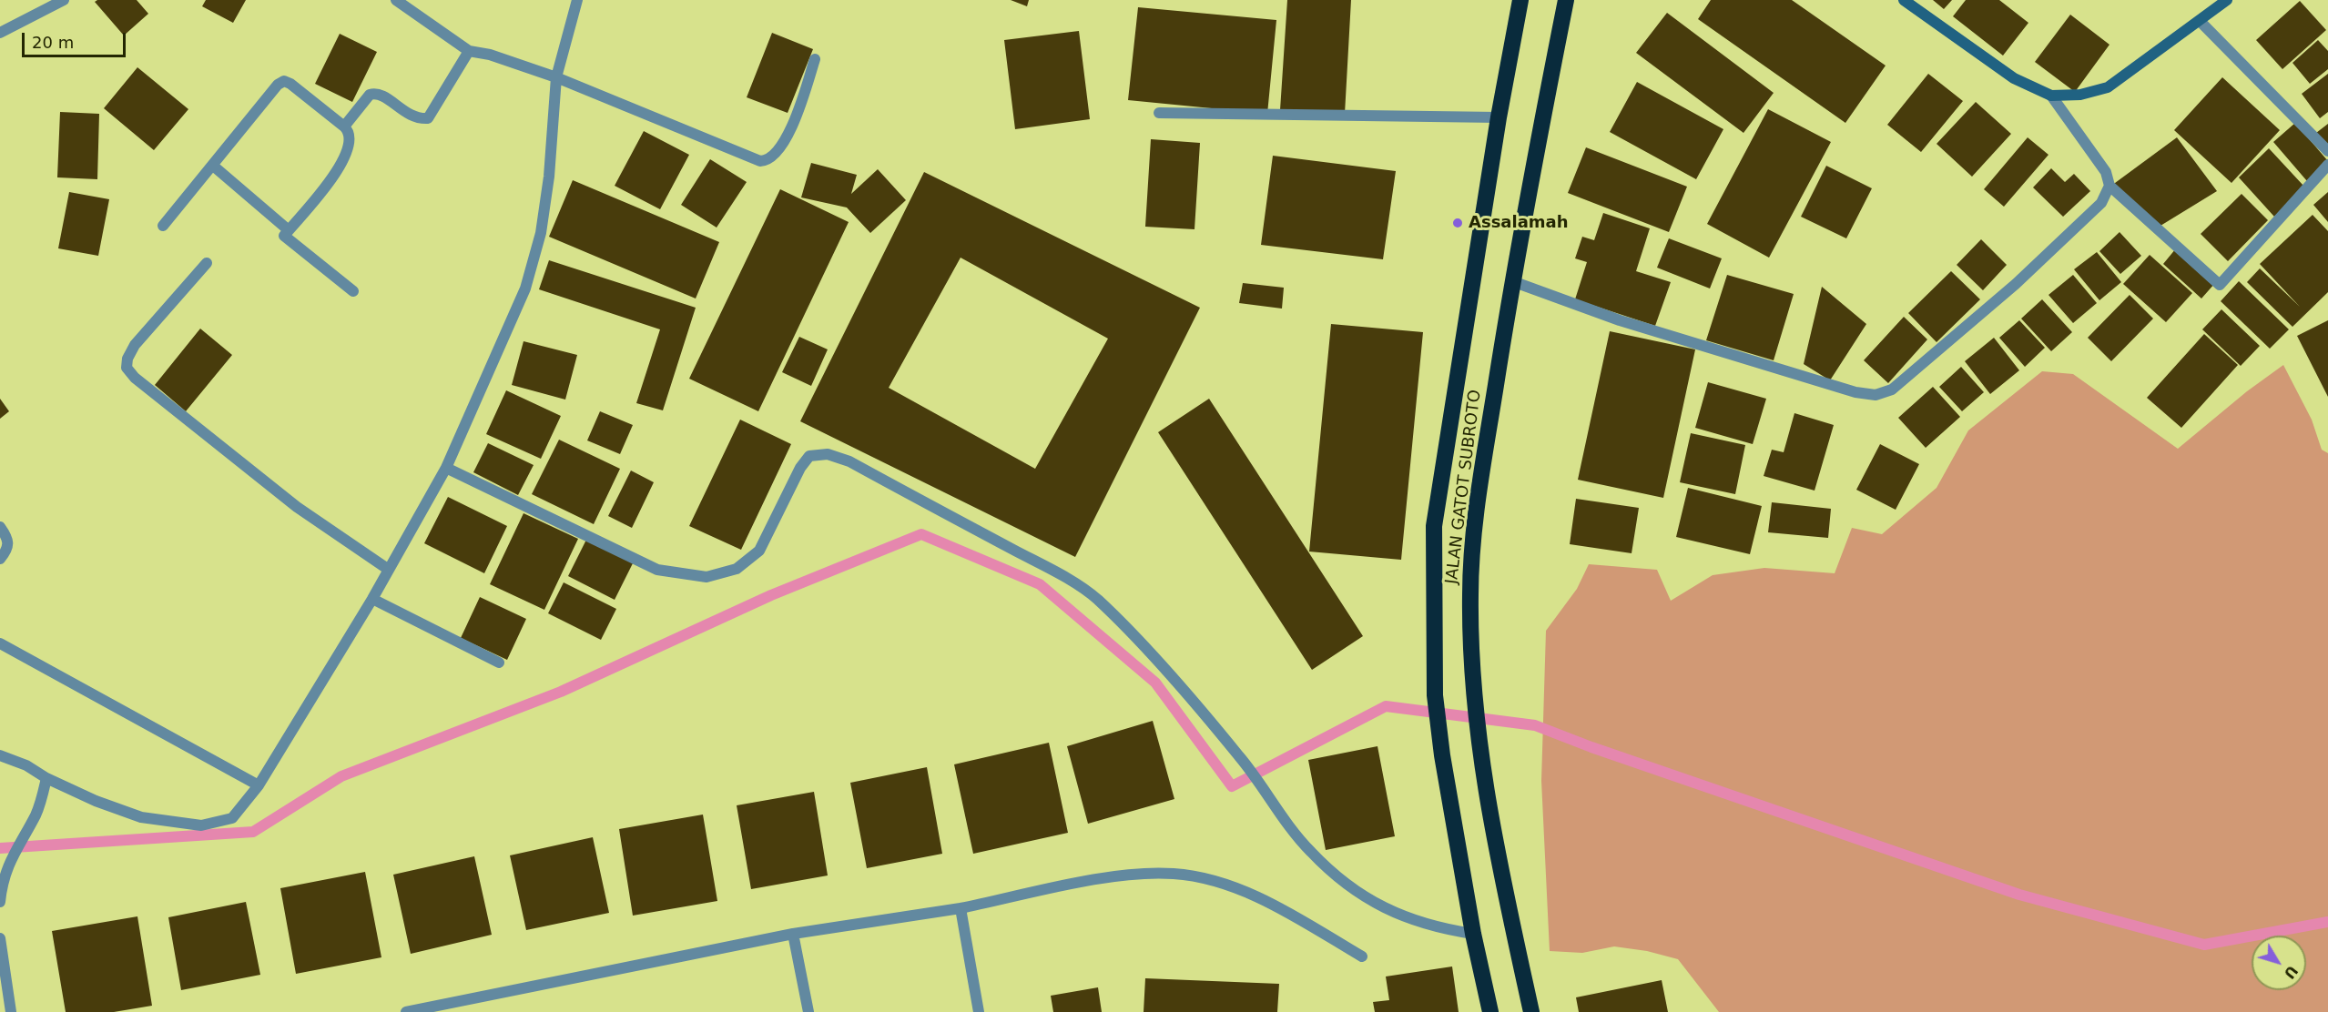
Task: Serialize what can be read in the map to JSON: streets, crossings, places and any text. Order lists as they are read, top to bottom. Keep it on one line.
{"streets":{"highway":["JALAN GATOT SUBROTO"]},"places":["Assalamah"],"scale_bar":"20 m","north":"bottom right"}
